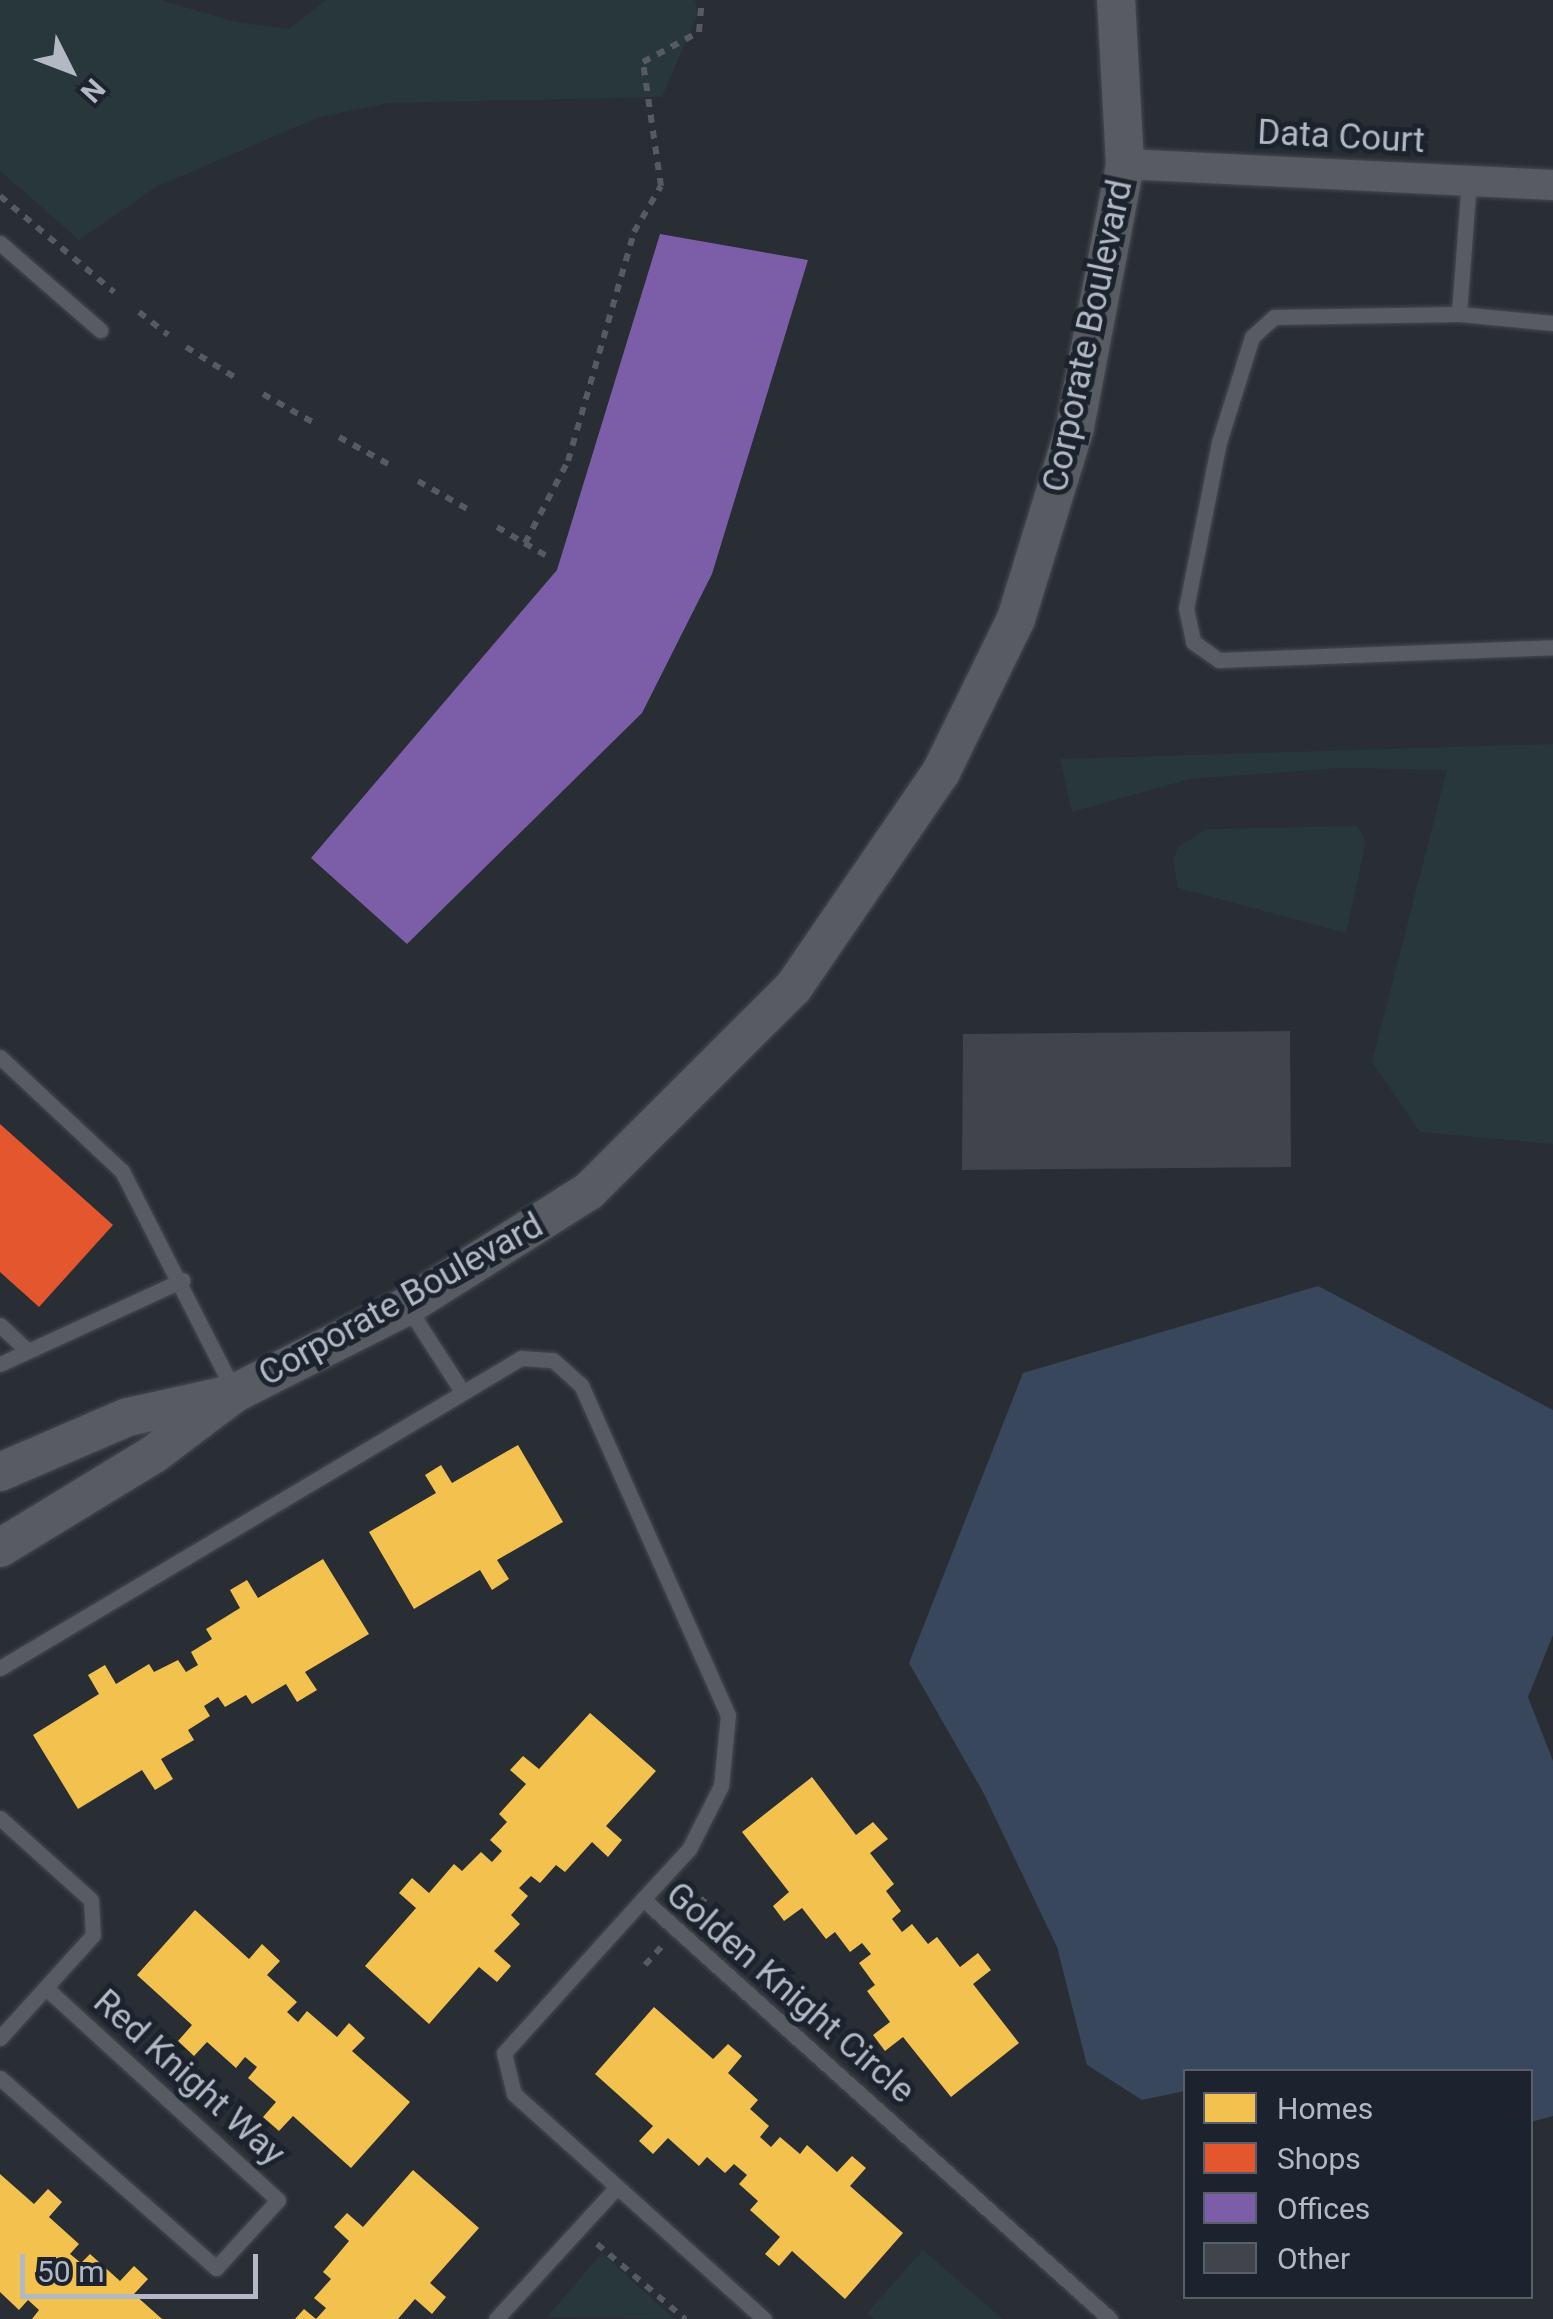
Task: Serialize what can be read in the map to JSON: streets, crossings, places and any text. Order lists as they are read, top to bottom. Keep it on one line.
{"streets":{"street":["Data Court","Corporate Boulevard"],"lane":["Golden Knight Circle","Red Knight Way"]},"crossings":[["Data Court","Corporate Boulevard"]],"legend":["Homes","Shops","Offices","Other"],"scale_bar":"50 m","north":"bottom right"}
